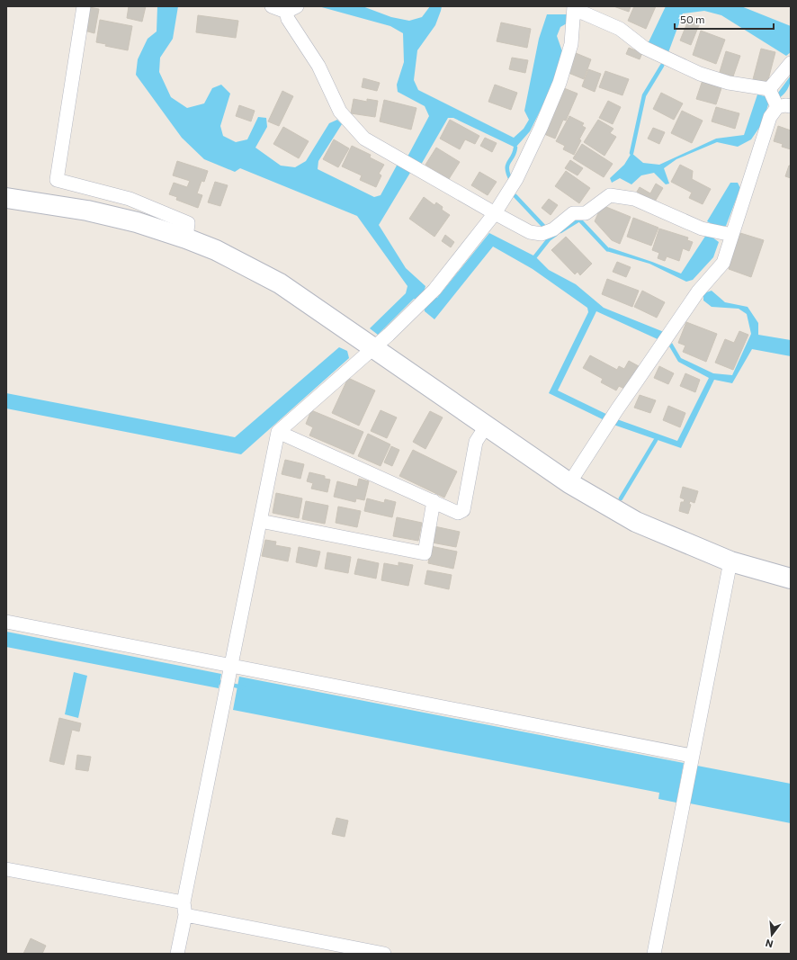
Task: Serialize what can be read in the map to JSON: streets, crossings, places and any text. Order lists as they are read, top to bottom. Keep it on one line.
{"scale_bar":"50 m","north":"bottom"}
